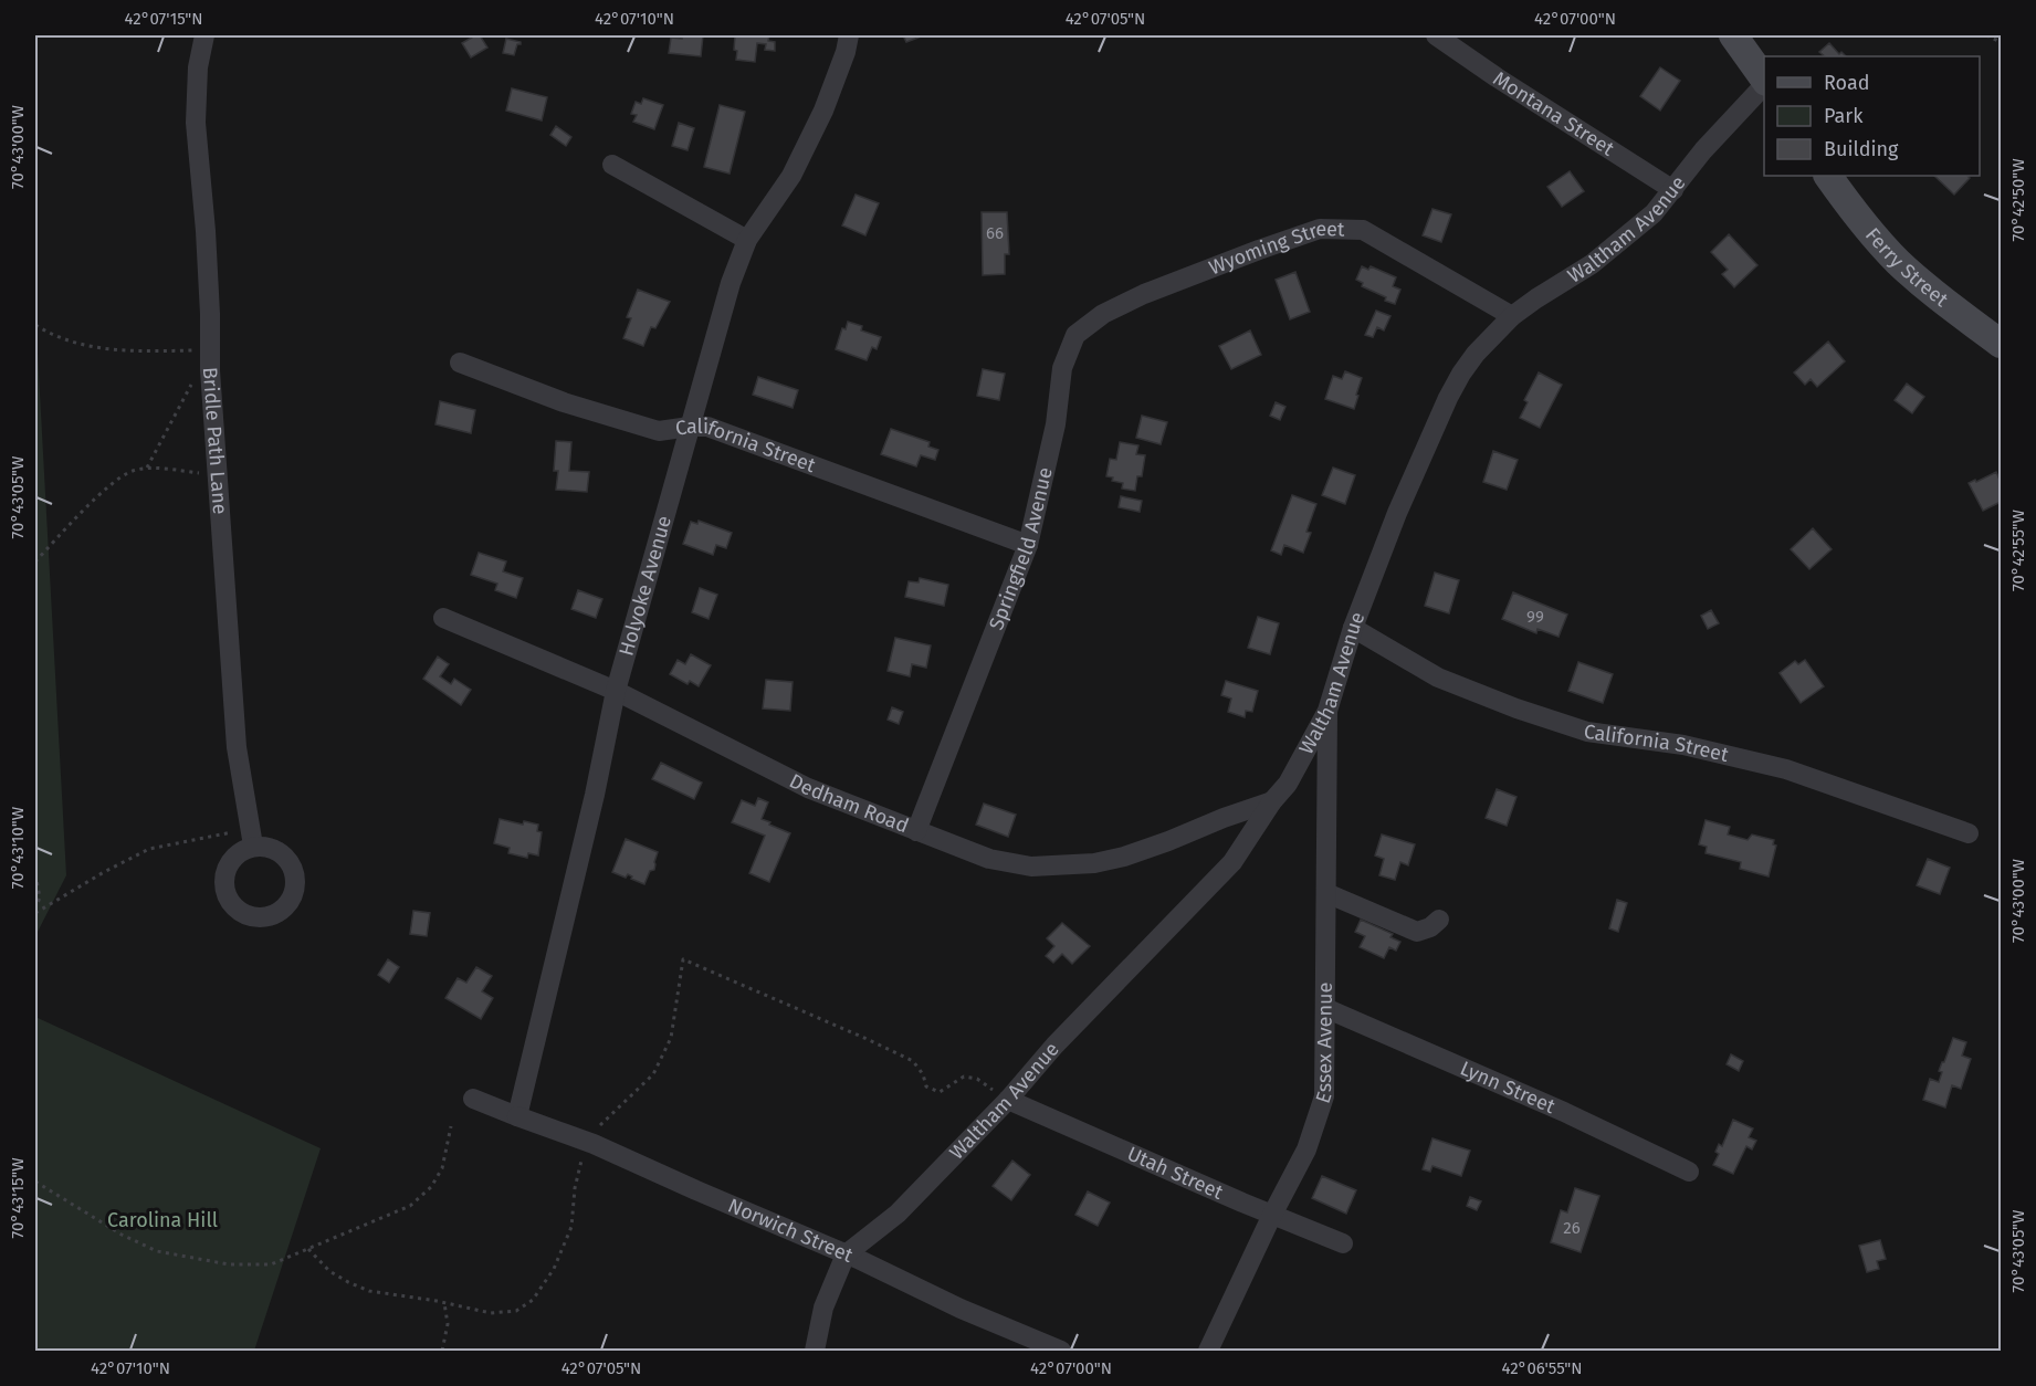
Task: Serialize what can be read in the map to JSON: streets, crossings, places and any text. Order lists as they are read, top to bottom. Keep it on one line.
{"streets":{"main road":["Ferry Street"],"street":["Montana Street","Waltham Avenue","Wyoming Street","Bridle Path Lane","California Street","Springfield Avenue","Holyoke Avenue","Dedham Road","Essex Avenue","Lynn Street","Utah Street","Norwich Street"]},"crossings":[["Montana Street","Waltham Avenue"],["Waltham Avenue","Wyoming Street"],["Waltham Avenue","California Street"],["Waltham Avenue","Dedham Road"],["Waltham Avenue","Essex Avenue"],["Waltham Avenue","Utah Street"],["Waltham Avenue","Norwich Street"],["Wyoming Street","Springfield Avenue"],["California Street","Springfield Avenue"],["California Street","Holyoke Avenue"],["Springfield Avenue","Dedham Road"],["Holyoke Avenue","Dedham Road"],["Holyoke Avenue","Norwich Street"],["Essex Avenue","Lynn Street"],["Essex Avenue","Utah Street"]],"parks":["Carolina Hill"],"house_numbers":["66","99","26"],"legend":["Road","Park","Building"],"coordinates":["42°07'15\"N","42°07'10\"N","42°07'05\"N","42°07'00\"N","70°43'00\"W","70°42'50\"W","70°43'05\"W","70°42'55\"W","70°43'10\"W","70°43'15\"W","42°06'55\"N"]}
